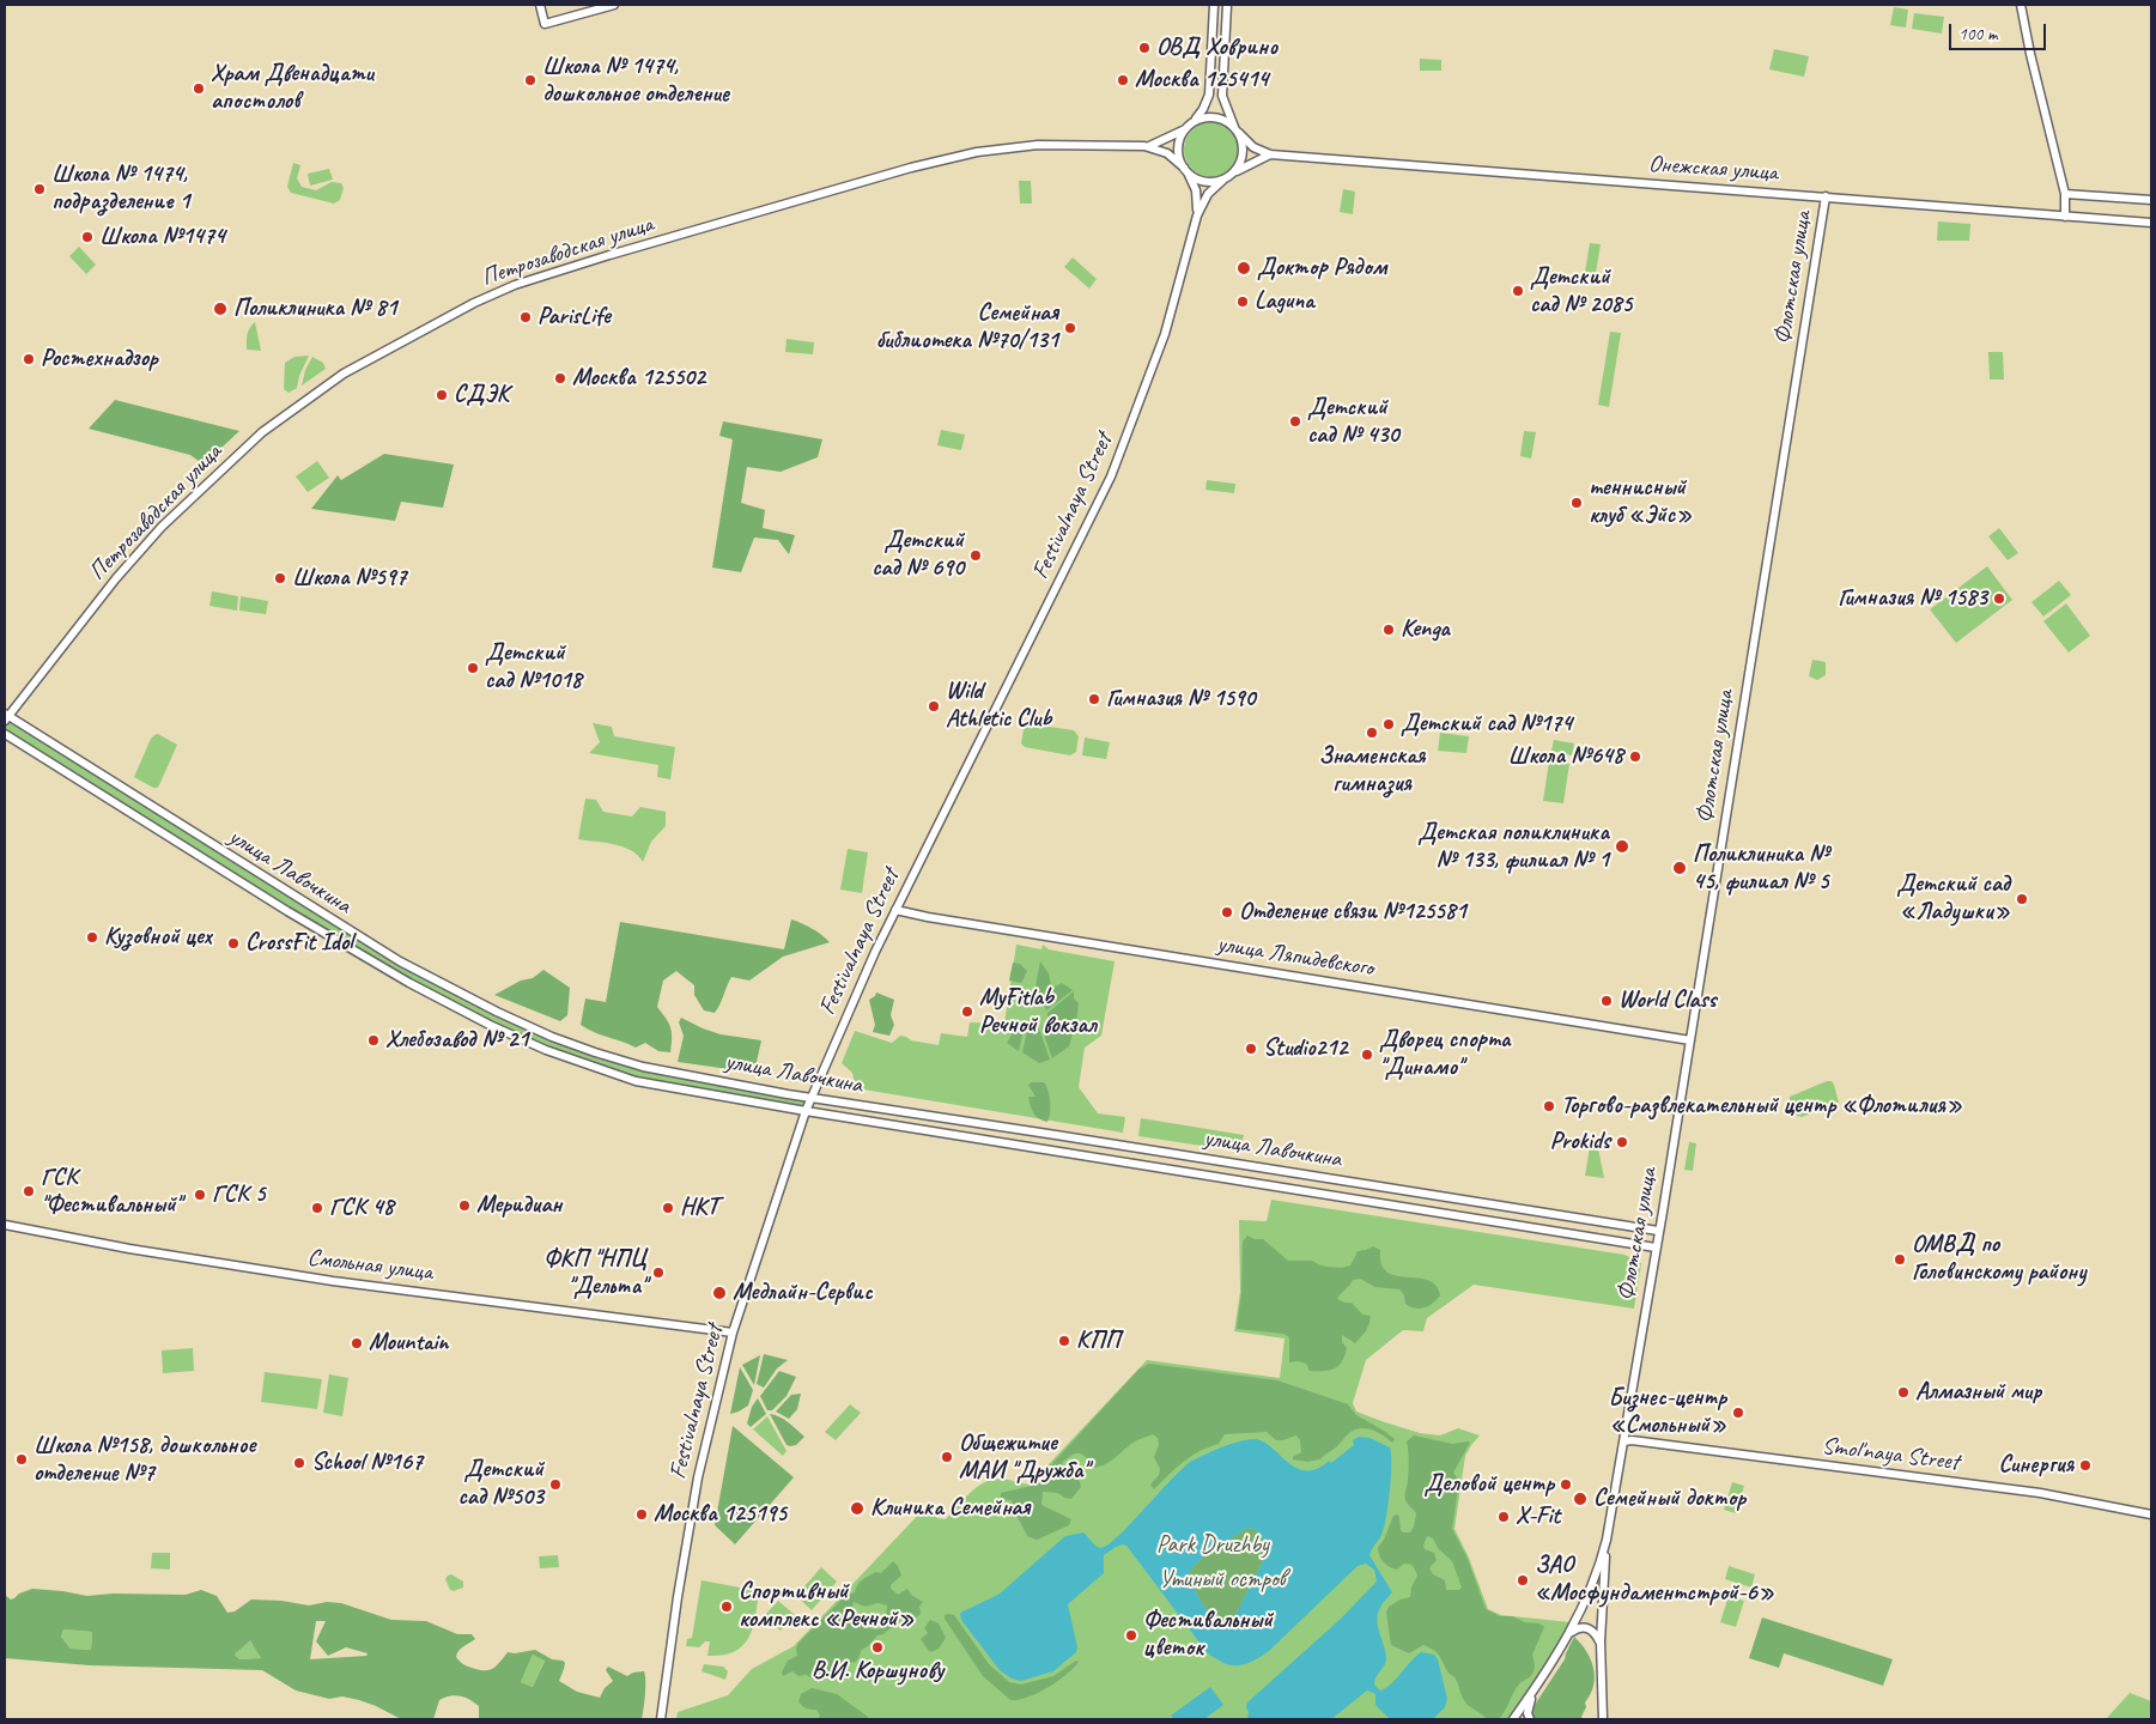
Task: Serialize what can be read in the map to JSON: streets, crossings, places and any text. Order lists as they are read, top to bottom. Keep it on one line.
{"streets":{"main road":["Онежская улица","Петрозаводская улица","Флотская улица","Festivalnaya Street","улица Лавочкина","улица Ляпидевского","Смольная улица","Smol'naya Street"]},"crossings":[["Онежская улица","Петрозаводская улица"],["Онежская улица","Флотская улица"],["Онежская улица","Festivalnaya Street"],["Петрозаводская улица","Festivalnaya Street"],["Петрозаводская улица","улица Лавочкина"],["Флотская улица","улица Лавочкина"],["Флотская улица","улица Ляпидевского"],["Флотская улица","Smol'naya Street"],["Festivalnaya Street","улица Лавочкина"],["Festivalnaya Street","улица Ляпидевского"],["Festivalnaya Street","Смольная улица"]],"parks":["Park Druzhby","Утиный остров"],"places":["ОВД Ховрино","Школа № 1474, дошкольное отделение","Москва 125414","Храм Двенадцати апостолов","Школа № 1474, подразделение 1","Школа №1474","Доктор Рядом","Детский сад № 2085","Laguna","Поликлиника № 81","ParisLife","Семейная библиотека №70/131","Ростехнадзор","Москва 125502","СДЭК","Детский сад № 430","теннисный клуб «Эйс»","Детский сад № 690","Школа №597","Гимназия № 1583","Kenga","Детский сад №1018","Гимназия № 1590","Wild Athletic Club","Детский сад №174","Знаменская гимназия","Школа №648","Детская поликлиника № 133, филиал № 1","Поликлиника № 45, филиал № 5","Детский сад «Ладушки»","Отделение связи №125581","Кузовной цех","CrossFit Idol","World Class","MyFitlab Речной вокзал","Хлебозавод № 21","Studio212","Дворец спорта \"Динамо\"","Торгово-развлекательный центр «Флотилия»","Prokids","ГСК \"Фестивальный\"","ГСК 5","Меридиан","ГСК 48","НКТ","ОМВД по Головинскому району","ФКП \"НПЦ \"Дельта\"","Медлайн-Сервис","КПП","Mountain","Алмазный мир","Бизнес-центр «Смольный»","Общежитие МАИ \"Дружба\"","Школа №158, дошкольное отделение №7","School №167","Синергия","Детский сад №503","Деловой центр","Семейный доктор","Клиника Семейная","Москва 125195","X-Fit","ЗАО «Мосфундаментстрой-6»","Спортивный комплекс «Речной»","Фестивальный цветок","В.И. Коршунову"],"scale_bar":"100 m"}
